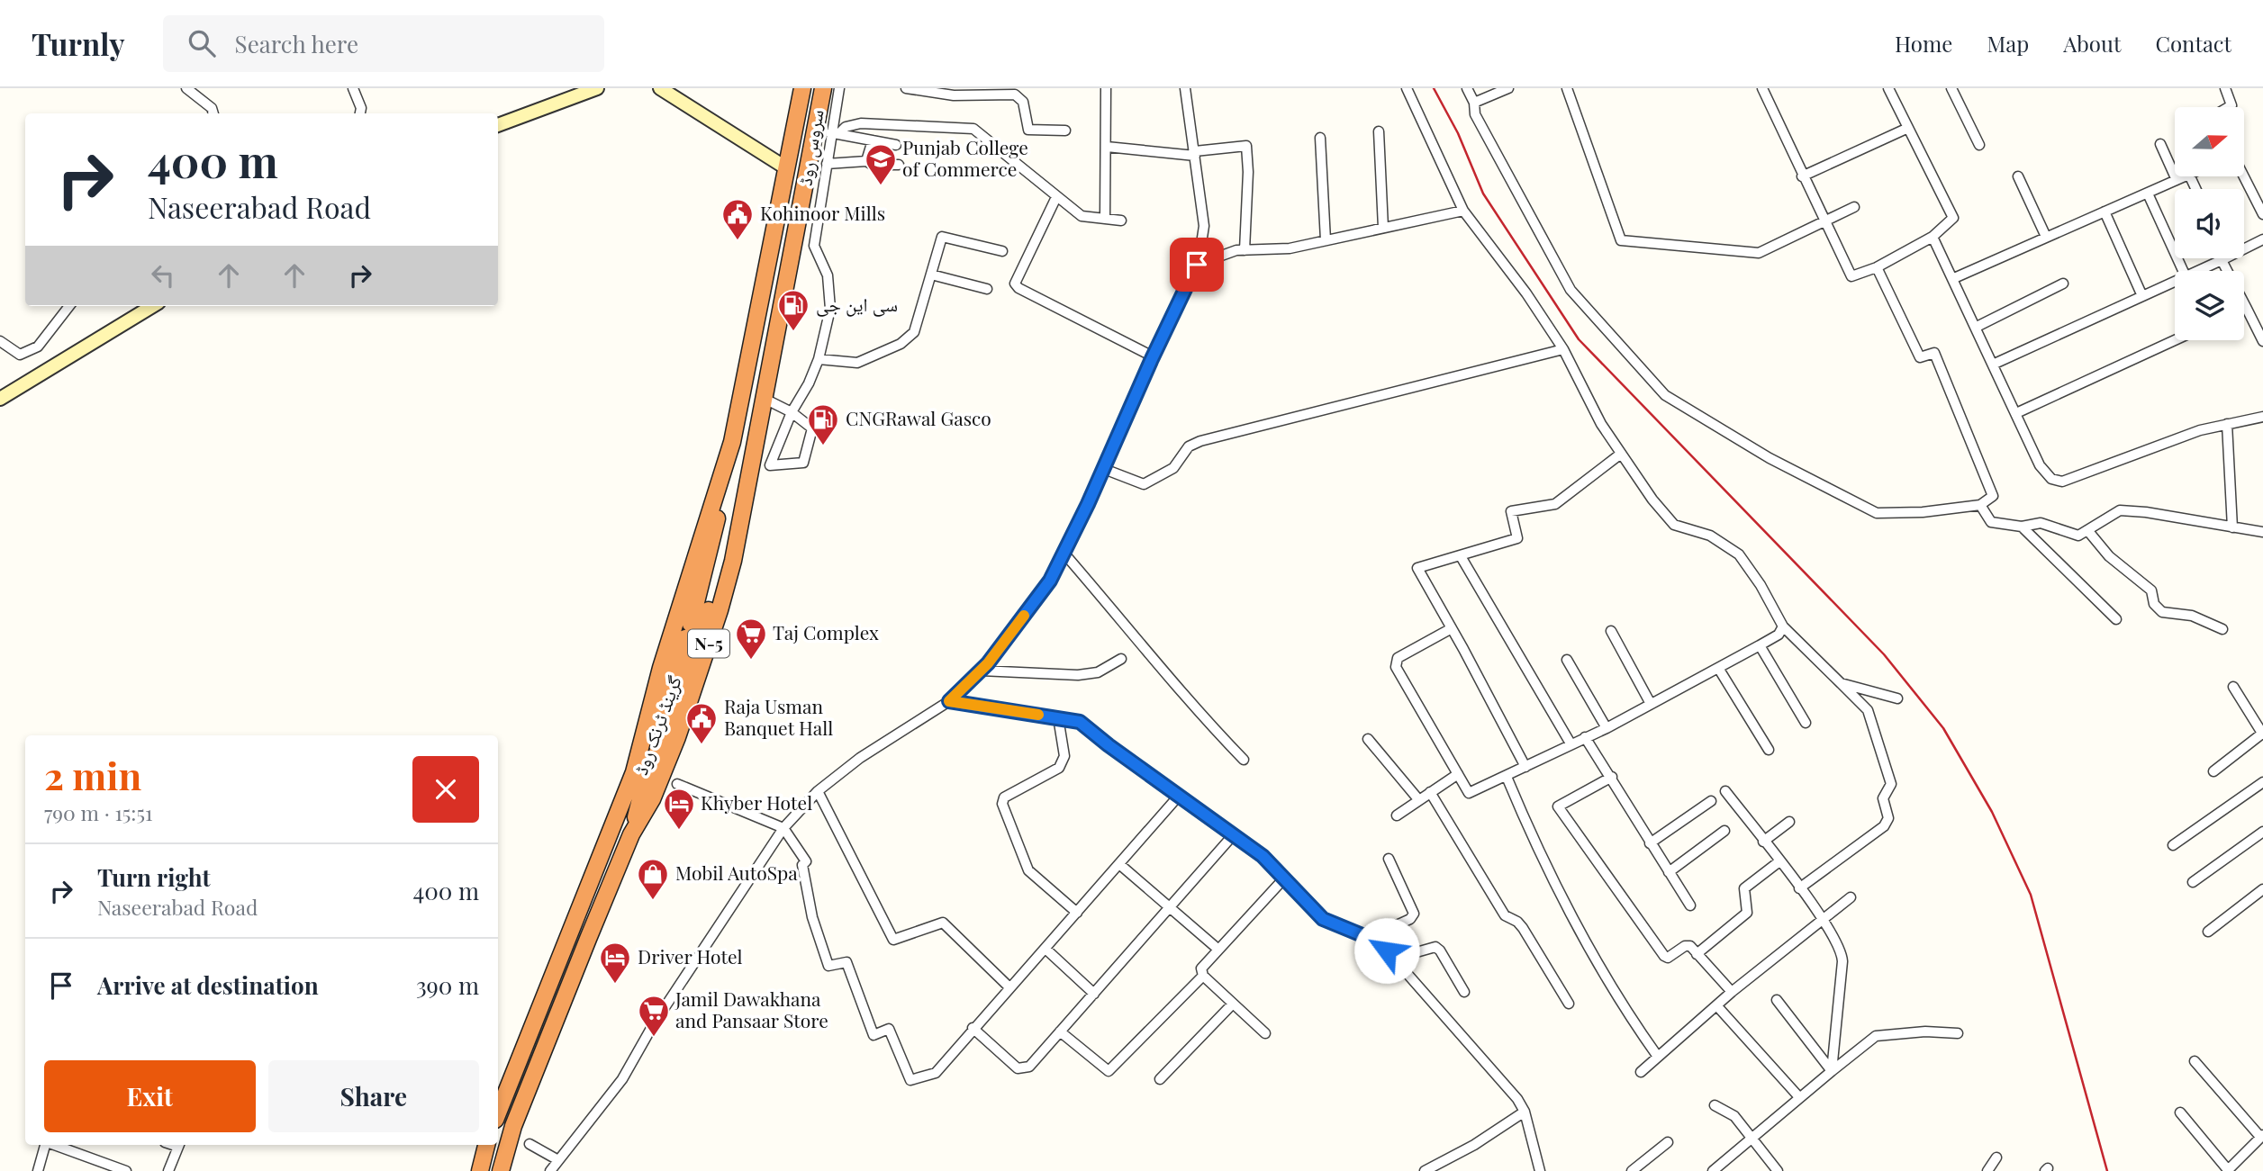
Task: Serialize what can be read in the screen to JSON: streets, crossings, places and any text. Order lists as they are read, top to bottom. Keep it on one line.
{"streets":{"highway":["N-5","گرینڈ ٹرنک روڈ"],"street":["سروس روڈ"]},"places":{"school or university":["Punjab College of Commerce"],"public building":["Kohinoor Mills","Raja Usman Banquet Hall"],"fuel station":["سی این جی","CNGRawal Gasco"],"supermarket":["Taj Complex","Jamil Dawakhana and Pansaar Store"],"hotel":["Khyber Hotel","Driver Hotel"],"shop":["Mobil AutoSpa"]},"north":"right","page":{"header":"Turnly","search":"Search here","nav":["Home","Map","About","Contact"],"turn":["400 m","Naseerabad Road"],"heading":["2 min","790 m · 15:51"],"list":[{"name":"Turn right","note":"Naseerabad Road","value":"400 m"},{"name":"Arrive at destination","value":"390 m"}],"buttons":["Exit","Share"]}}
